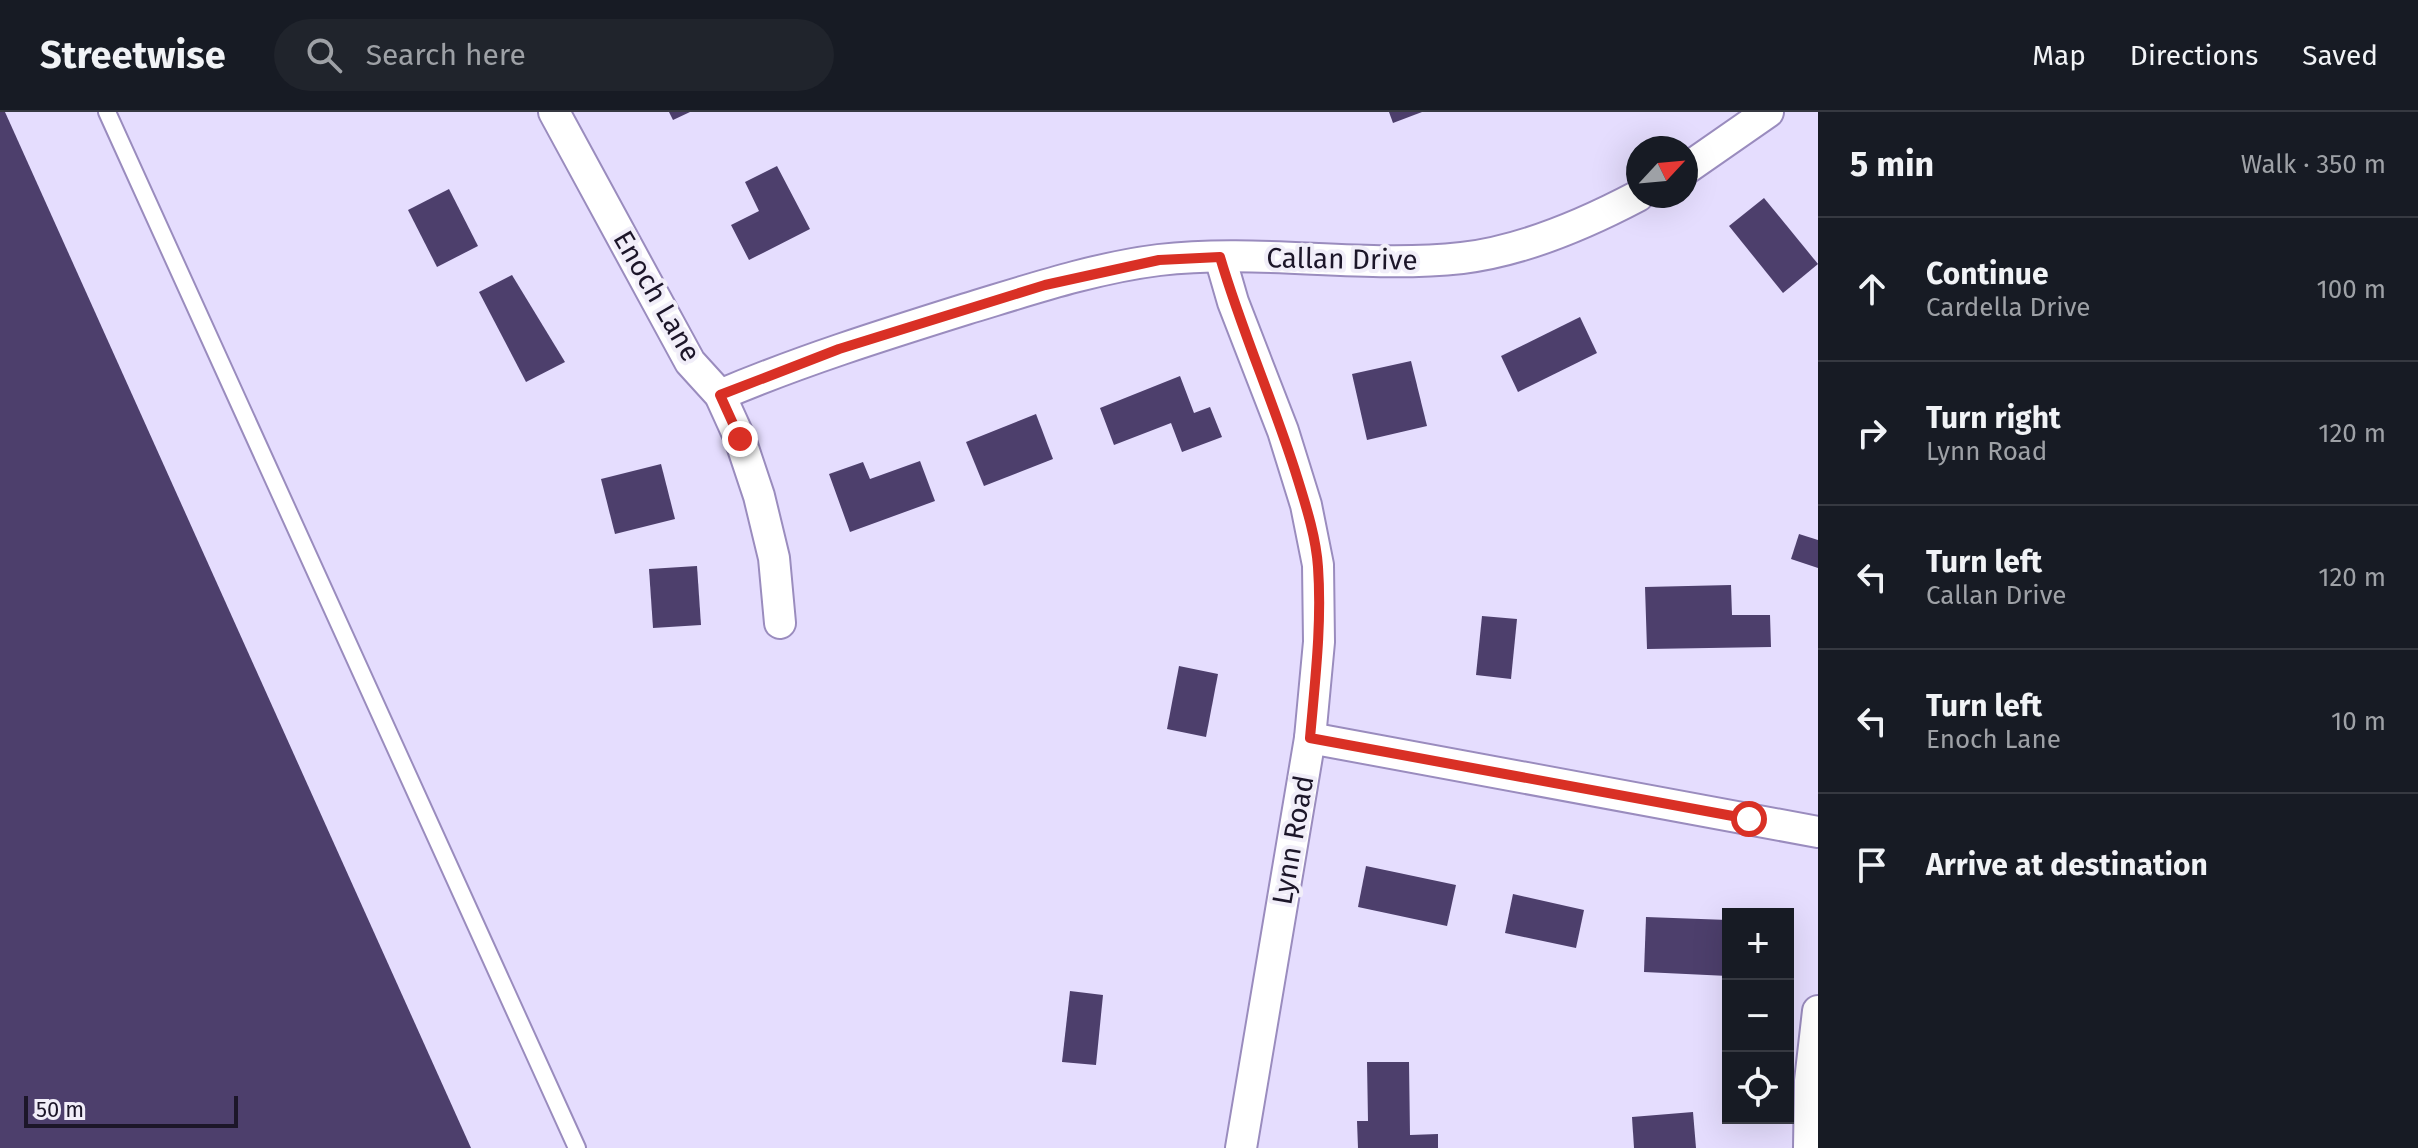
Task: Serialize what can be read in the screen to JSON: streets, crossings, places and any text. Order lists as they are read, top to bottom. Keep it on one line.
{"streets":{"street":["Callan Drive","Enoch Lane","Lynn Road"]},"crossings":[["Callan Drive","Enoch Lane"],["Callan Drive","Lynn Road"]],"scale_bar":"50 m","north":"top right","page":{"header":"Streetwise","search":"Search here","nav":["Map","Directions","Saved"],"heading":["5 min","Walk · 350 m"],"list":[["Continue","Cardella Drive","100 m"],["Turn right","Lynn Road","120 m"],["Turn left","Callan Drive","120 m"],["Turn left","Enoch Lane","10 m"],"Arrive at destination"],"map_buttons":["+","−"],"scale":"50 m"}}
